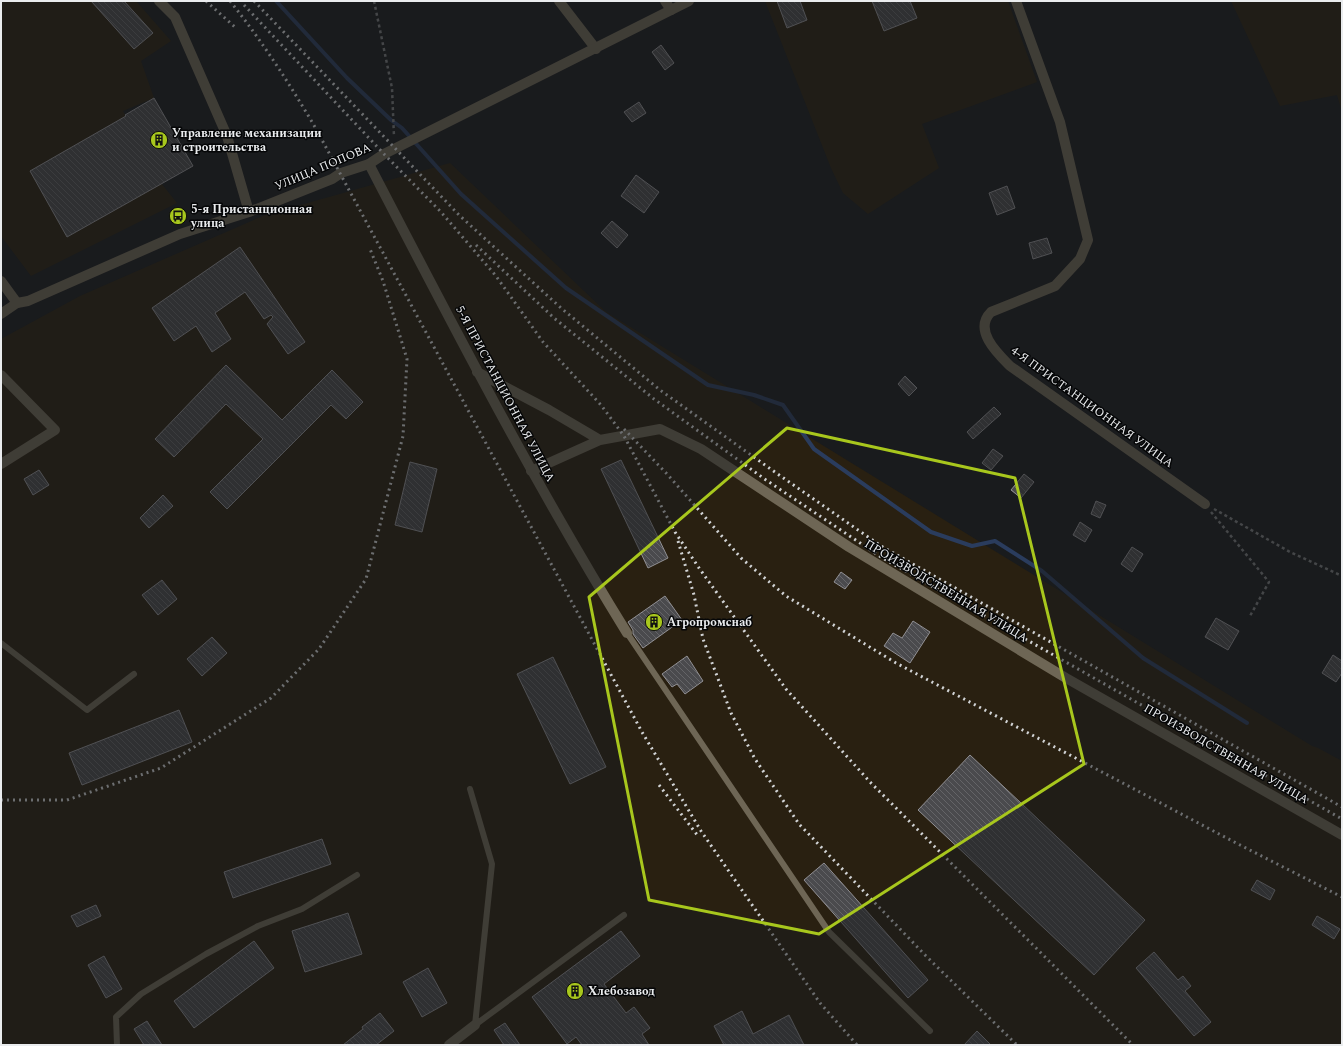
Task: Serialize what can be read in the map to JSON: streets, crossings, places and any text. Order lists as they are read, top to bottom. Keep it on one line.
{"streets":{"street":["УЛИЦА ПОПОВА","5-Я ПРИСТАНЦИОННАЯ УЛИЦА","4-Я ПРИСТАНЦИОННАЯ УЛИЦА","ПРОИЗВОДСТВЕННАЯ УЛИЦА"]},"crossings":[["УЛИЦА ПОПОВА","5-Я ПРИСТАНЦИОННАЯ УЛИЦА"],["5-Я ПРИСТАНЦИОННАЯ УЛИЦА","ПРОИЗВОДСТВЕННАЯ УЛИЦА"]],"places":{"building":["Управление механизации и строительства","Агропромснаб","Хлебозавод"],"bus stop":["5-я Пристанционная улица"]}}
